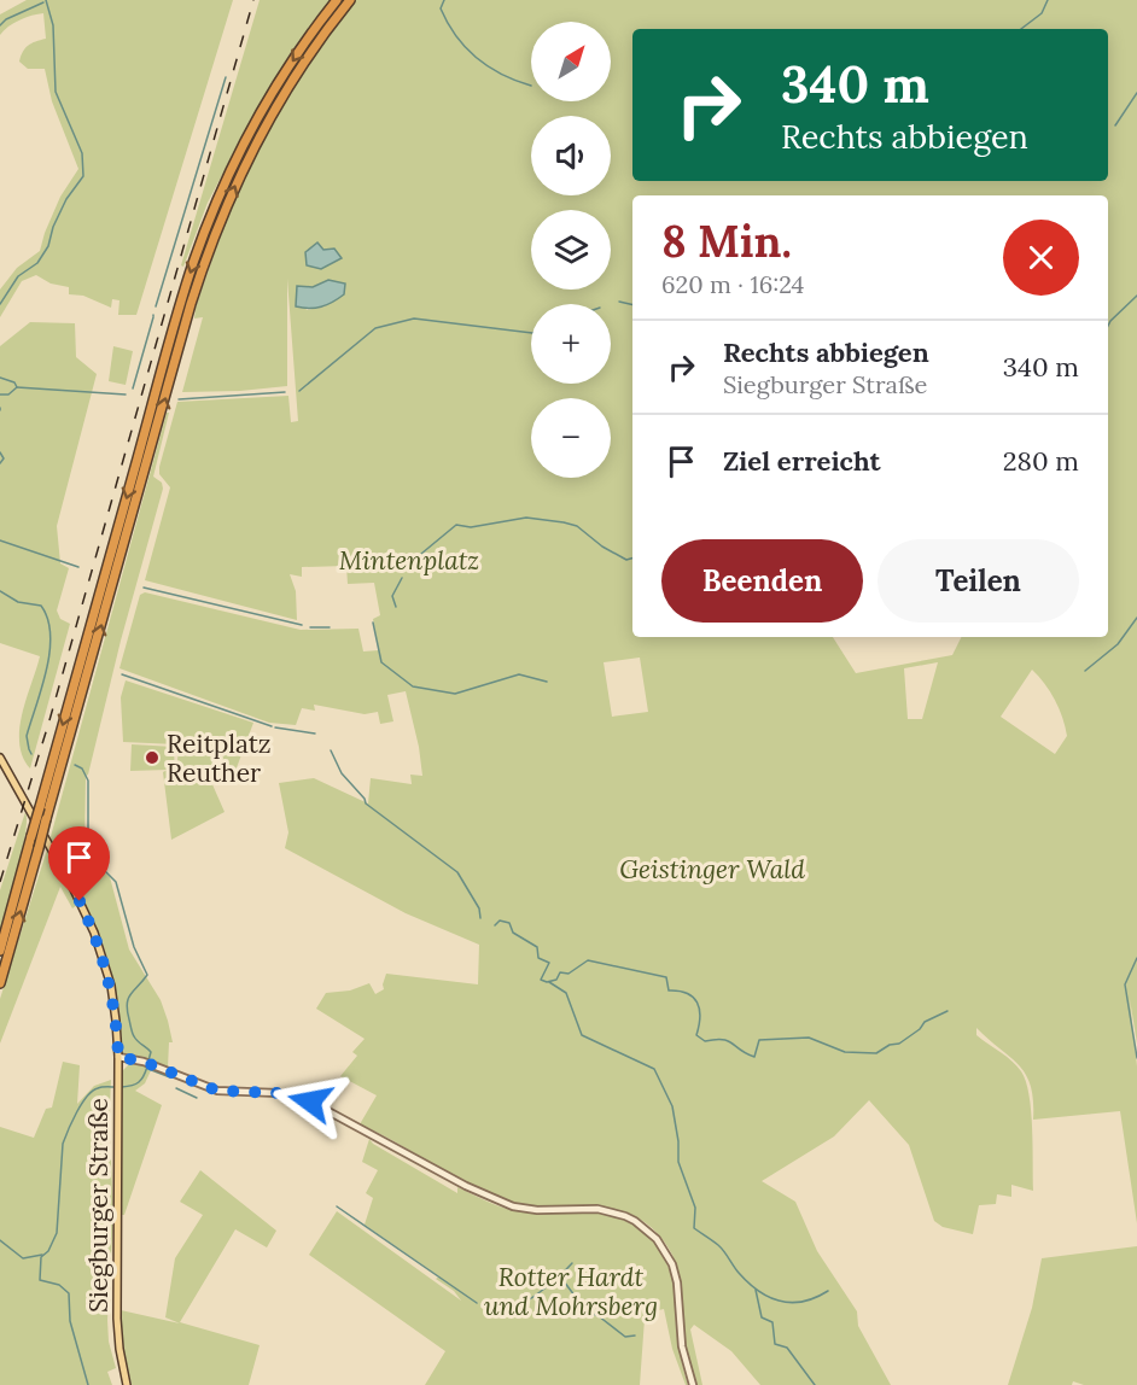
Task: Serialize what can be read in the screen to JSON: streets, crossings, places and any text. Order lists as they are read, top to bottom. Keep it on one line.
{"streets":{"main road":["Siegburger Straße"]},"parks":["Mintenplatz","Geistinger Wald","Rotter Hardt und Mohrsberg"],"places":["Reitplatz Reuther"],"north":"top right","page":{"map_buttons":["+","−"],"turn":["340 m","Rechts abbiegen"],"heading":["8 Min.","620 m · 16:24"],"list":[{"name":"Rechts abbiegen","note":"Siegburger Straße","value":"340 m"},{"name":"Ziel erreicht","value":"280 m"}],"buttons":["Beenden","Teilen"]}}
